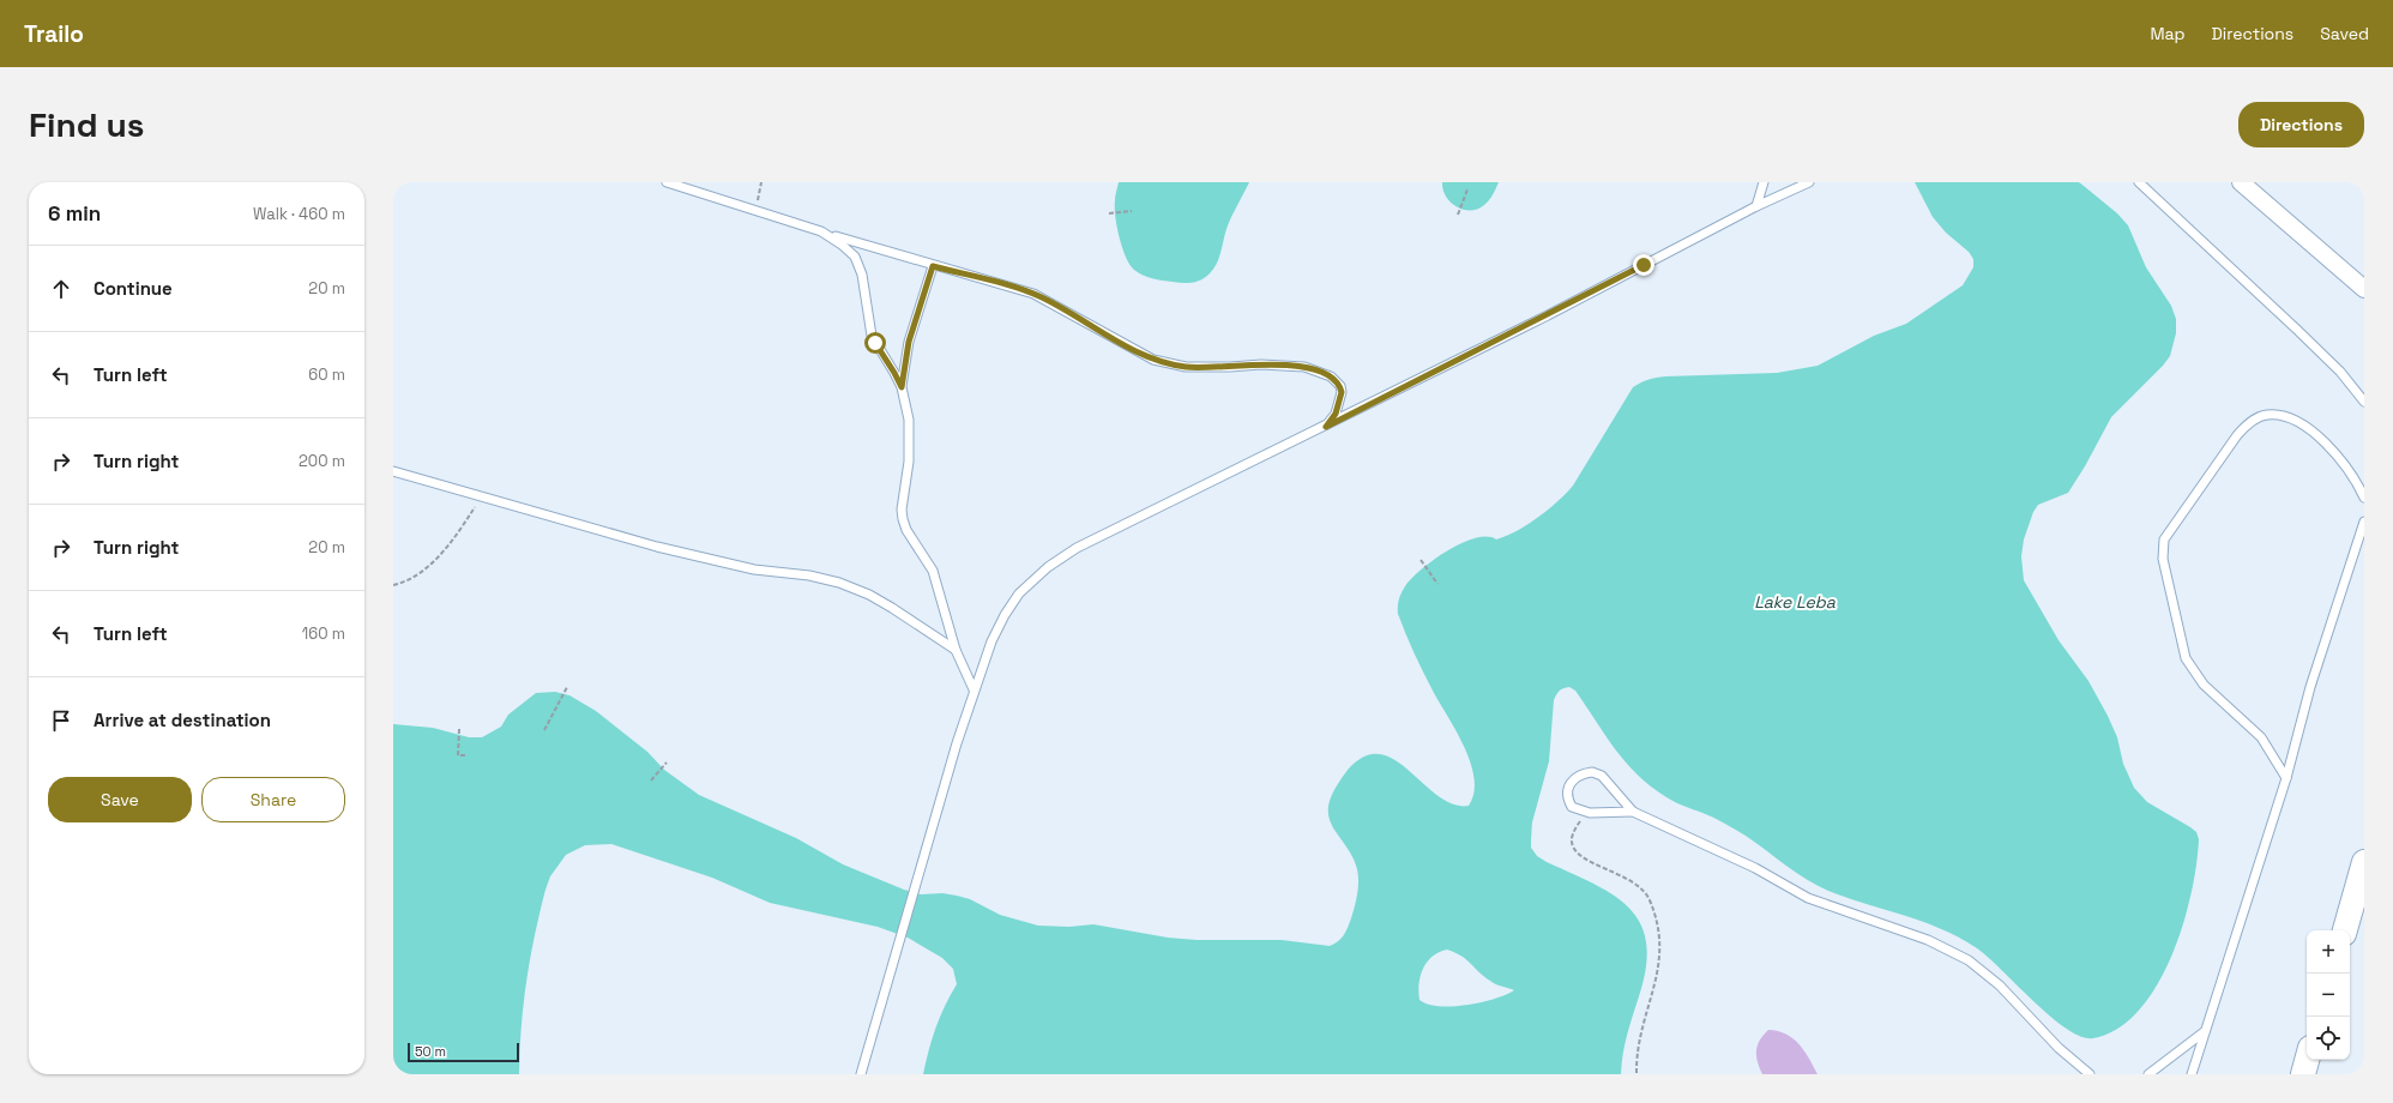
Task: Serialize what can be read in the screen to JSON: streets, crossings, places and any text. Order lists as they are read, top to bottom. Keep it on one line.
{"water":["Lake Leba"],"scale_bar":"50 m","page":{"header":"Trailo","nav":["Map","Directions","Saved"],"buttons":["Directions",["Save","Share"]],"title":"Find us","heading":["6 min","Walk · 460 m"],"list":[["Continue","20 m"],["Turn left","60 m"],["Turn right","200 m"],["Turn right","20 m"],["Turn left","160 m"],"Arrive at destination"],"map_buttons":["+","−"],"scale":"50 m"}}
